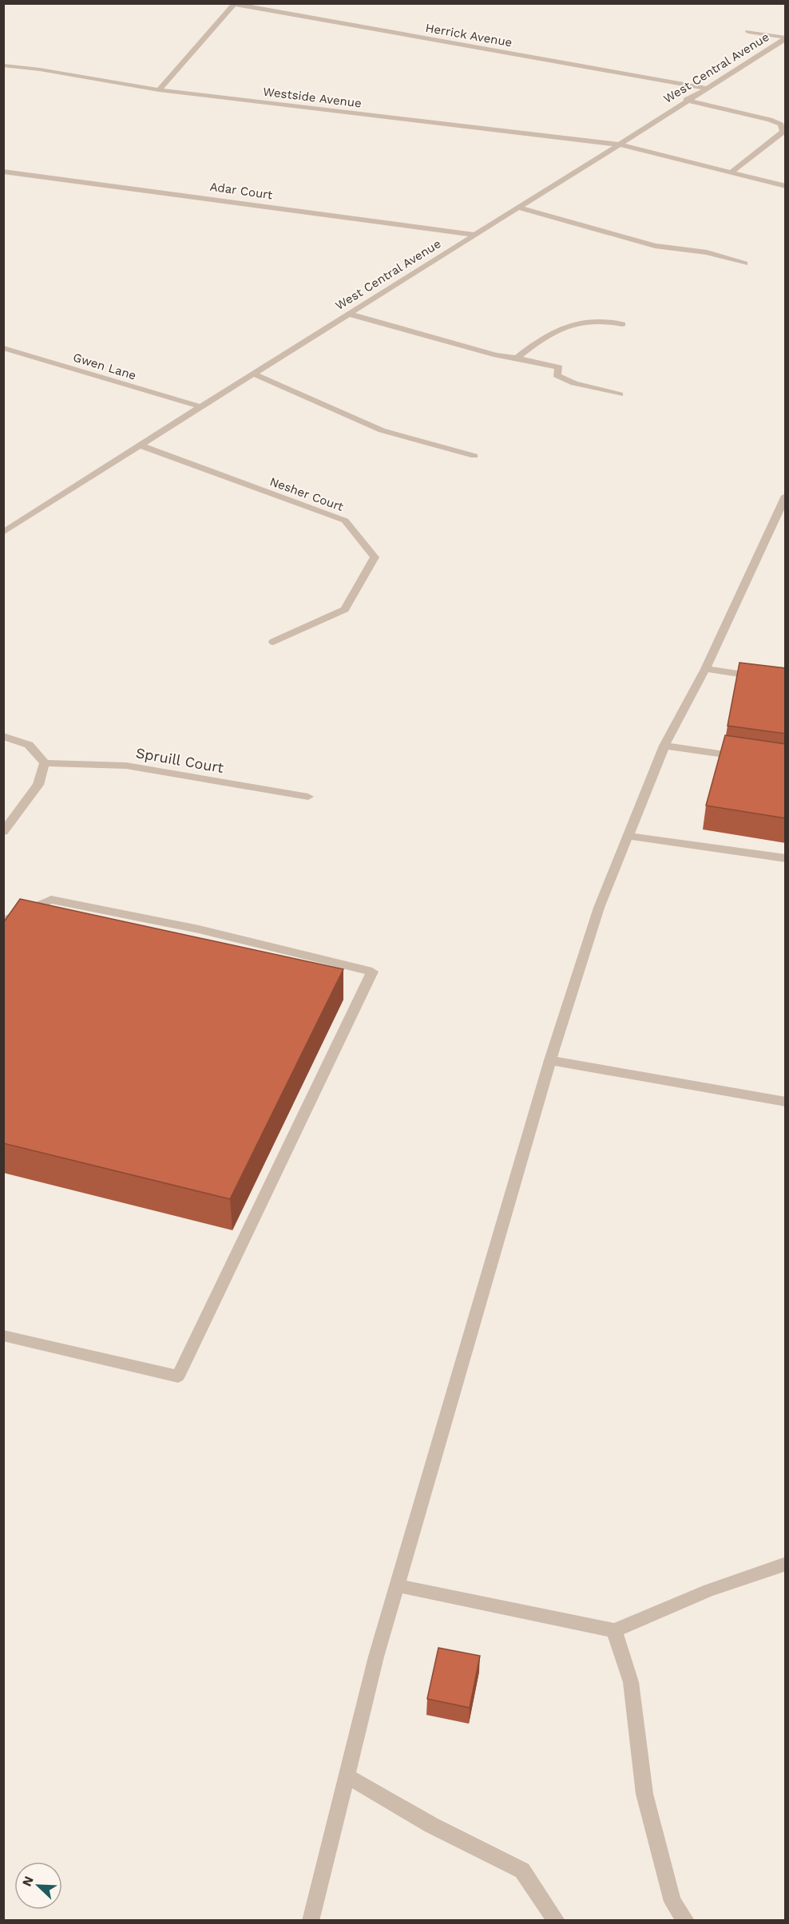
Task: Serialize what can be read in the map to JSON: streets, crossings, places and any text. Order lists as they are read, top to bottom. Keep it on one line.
{"streets":{"street":["Herrick Avenue","West Central Avenue","Westside Avenue","Adar Court","Gwen Lane","Nesher Court","Spruill Court"]},"crossings":[["Herrick Avenue","West Central Avenue"],["West Central Avenue","Westside Avenue"],["West Central Avenue","Adar Court"],["West Central Avenue","Gwen Lane"],["West Central Avenue","Nesher Court"]],"north":"top left"}
